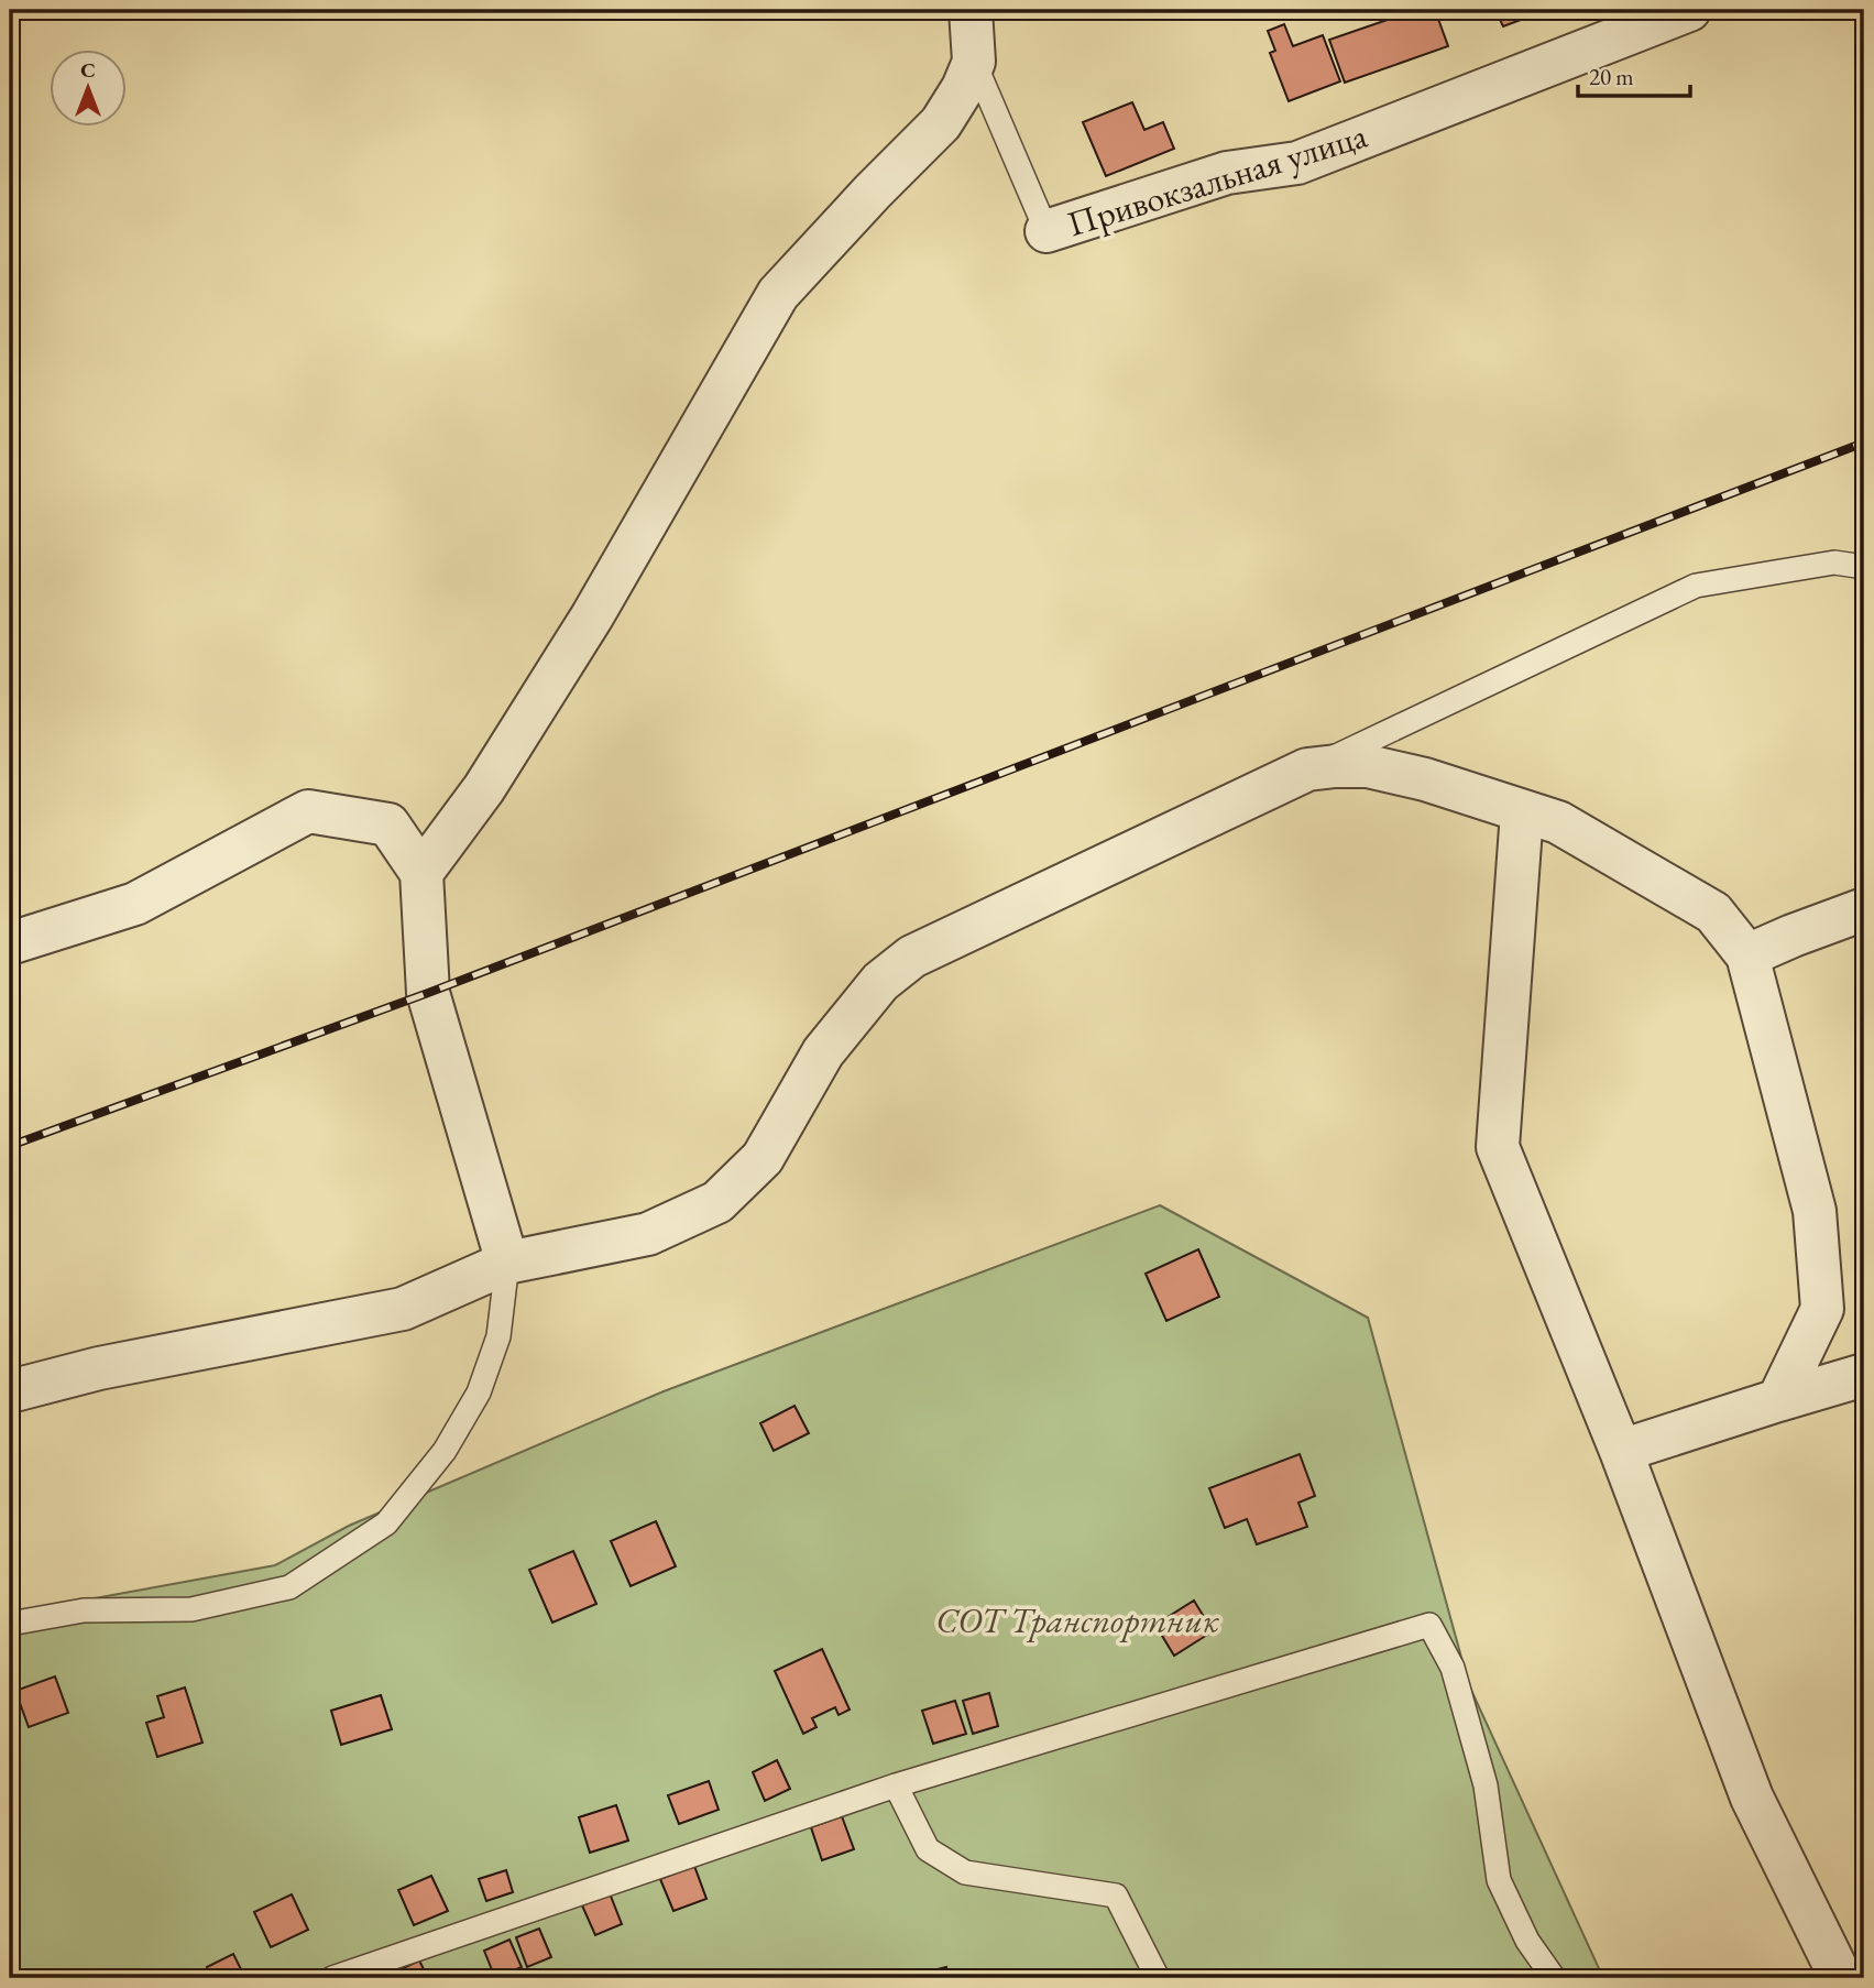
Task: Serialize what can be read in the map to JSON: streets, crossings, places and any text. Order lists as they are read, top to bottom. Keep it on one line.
{"streets":{"street":["Привокзальная улица"]},"parks":["СОТ Транспортник"],"scale_bar":"20 m","north":"top"}
